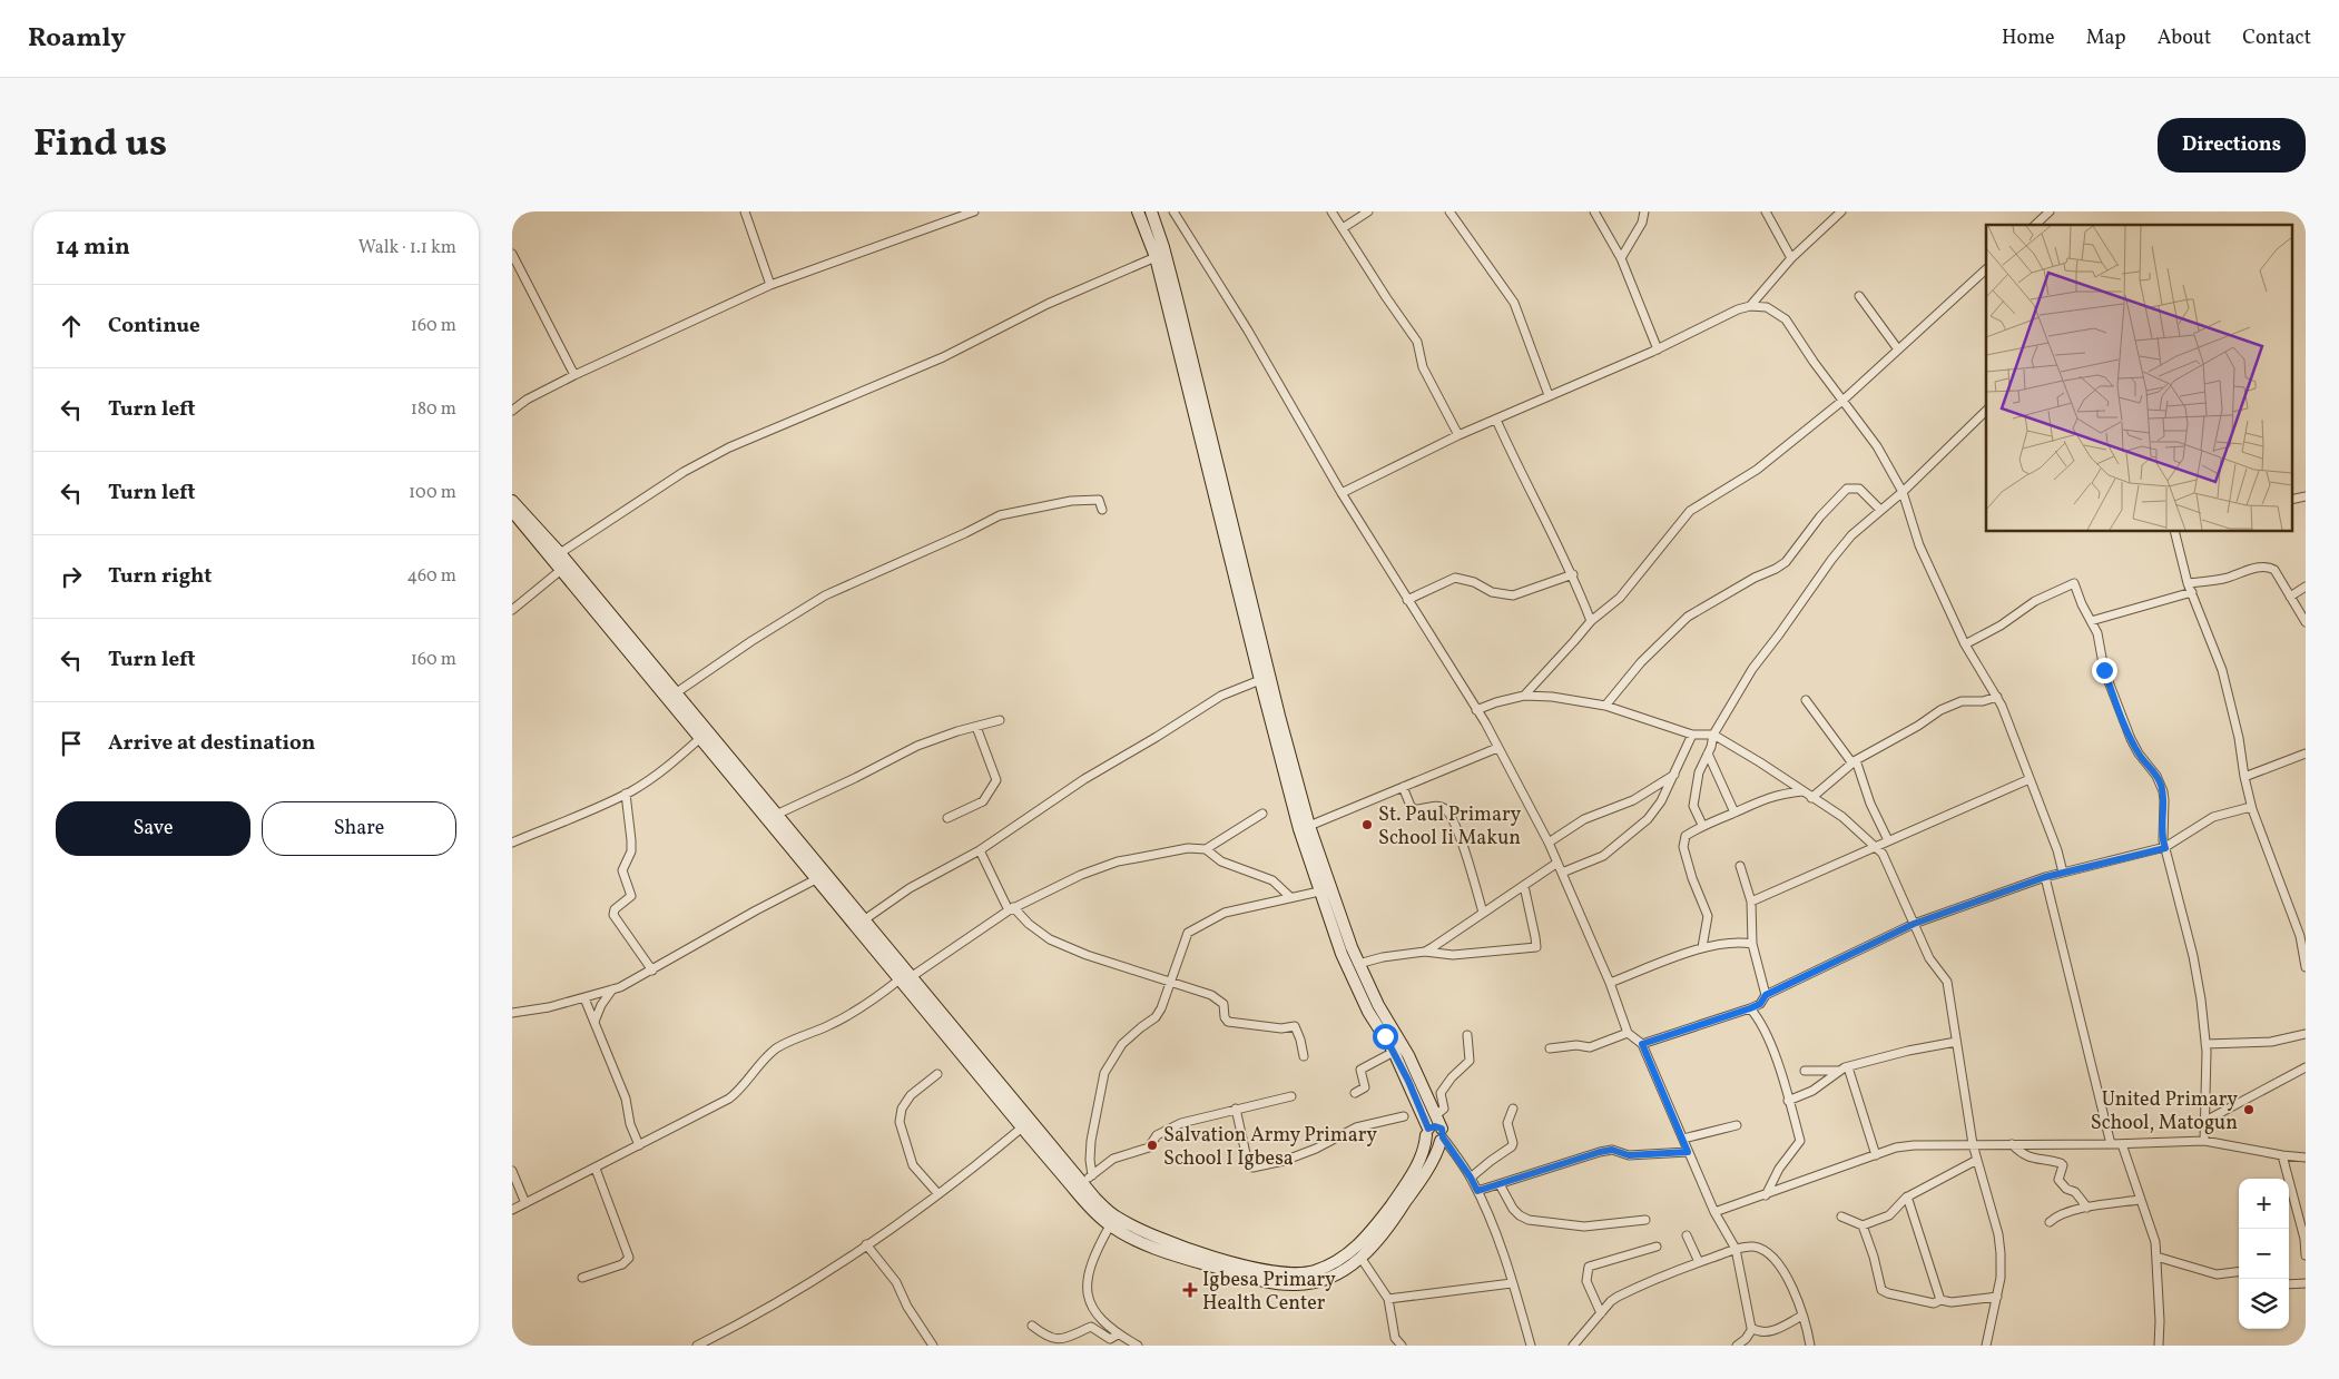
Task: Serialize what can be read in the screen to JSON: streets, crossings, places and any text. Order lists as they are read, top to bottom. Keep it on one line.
{"places":{"other":["St. Paul Primary School Ii Makun","United Primary School, Matogun","Salvation Army Primary School I Igbesa"],"health":["Igbesa Primary Health Center"]},"page":{"header":"Roamly","nav":["Home","Map","About","Contact"],"title":"Find us","buttons":["Directions",["Save","Share"]],"heading":["14 min","Walk · 1.1 km"],"list":[["Continue","160 m"],["Turn left","180 m"],["Turn left","100 m"],["Turn right","460 m"],["Turn left","160 m"],"Arrive at destination"],"map_buttons":["+","−"]}}
